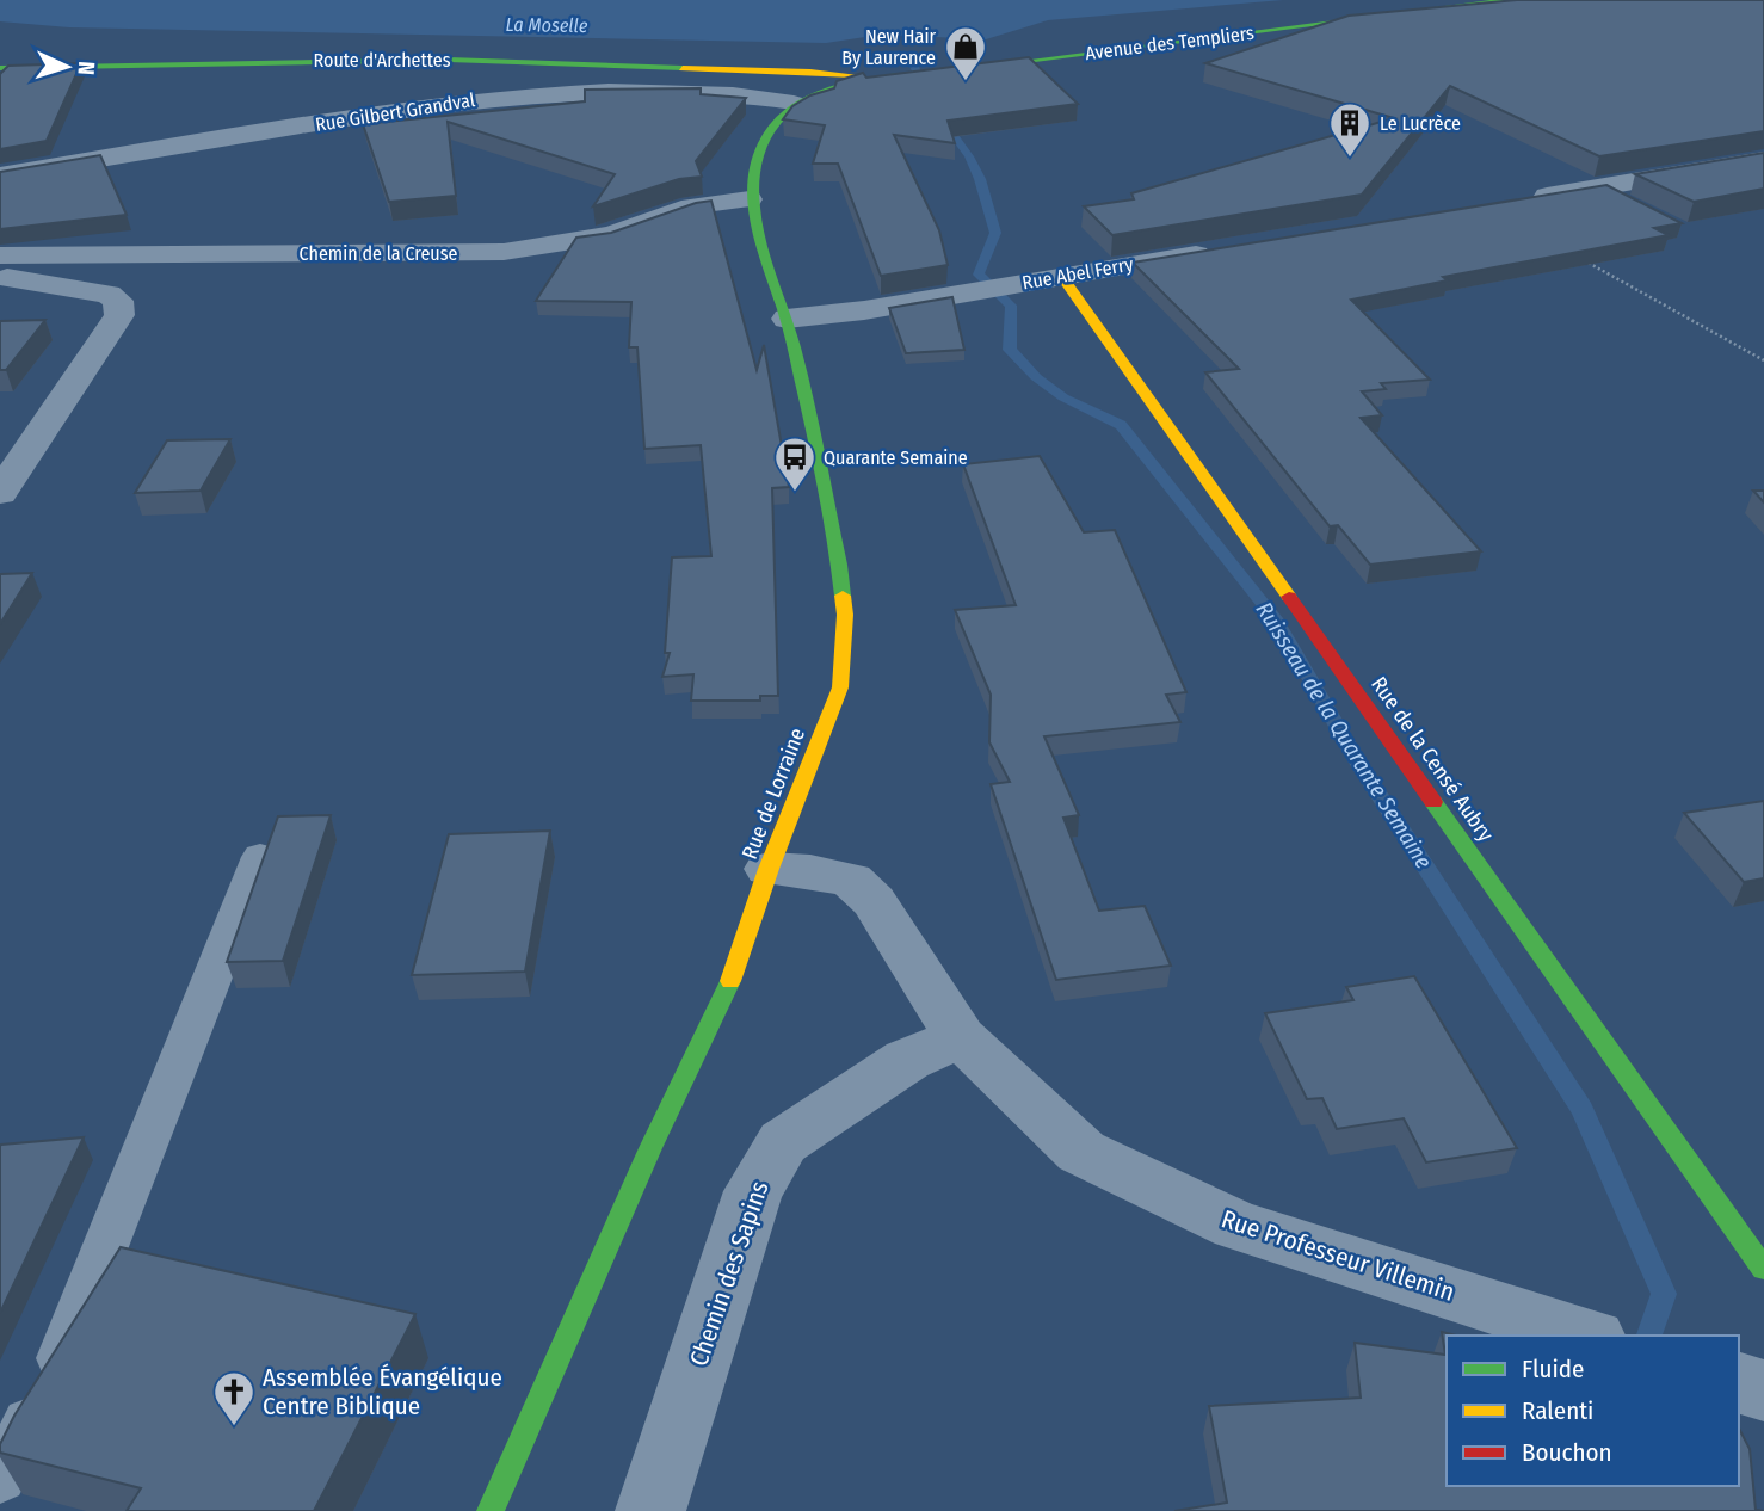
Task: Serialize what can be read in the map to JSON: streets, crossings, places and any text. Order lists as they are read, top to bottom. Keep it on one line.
{"streets":{"street":["Avenue des Templiers","Route d'Archettes","Rue Gilbert Grandval","Chemin de la Creuse","Rue Abel Ferry","Rue de la Censé Aubry","Rue de Lorraine","Rue Professeur Villemin","Chemin des Sapins"]},"crossings":[["Route d'Archettes","Rue de Lorraine"],["Rue Gilbert Grandval","Rue de Lorraine"],["Chemin de la Creuse","Rue de Lorraine"],["Rue Abel Ferry","Rue de la Censé Aubry"],["Rue Abel Ferry","Rue de Lorraine"],["Rue de Lorraine","Rue Professeur Villemin"],["Rue Professeur Villemin","Chemin des Sapins"]],"water":["La Moselle","Ruisseau de la Quarante Semaine"],"places":{"shop":["New Hair By Laurence"],"building":["Le Lucrèce"],"bus stop":["Quarante Semaine"],"church":["Assemblée Évangélique Centre Biblique"]},"legend":["Fluide","Ralenti","Bouchon"],"north":"right"}
